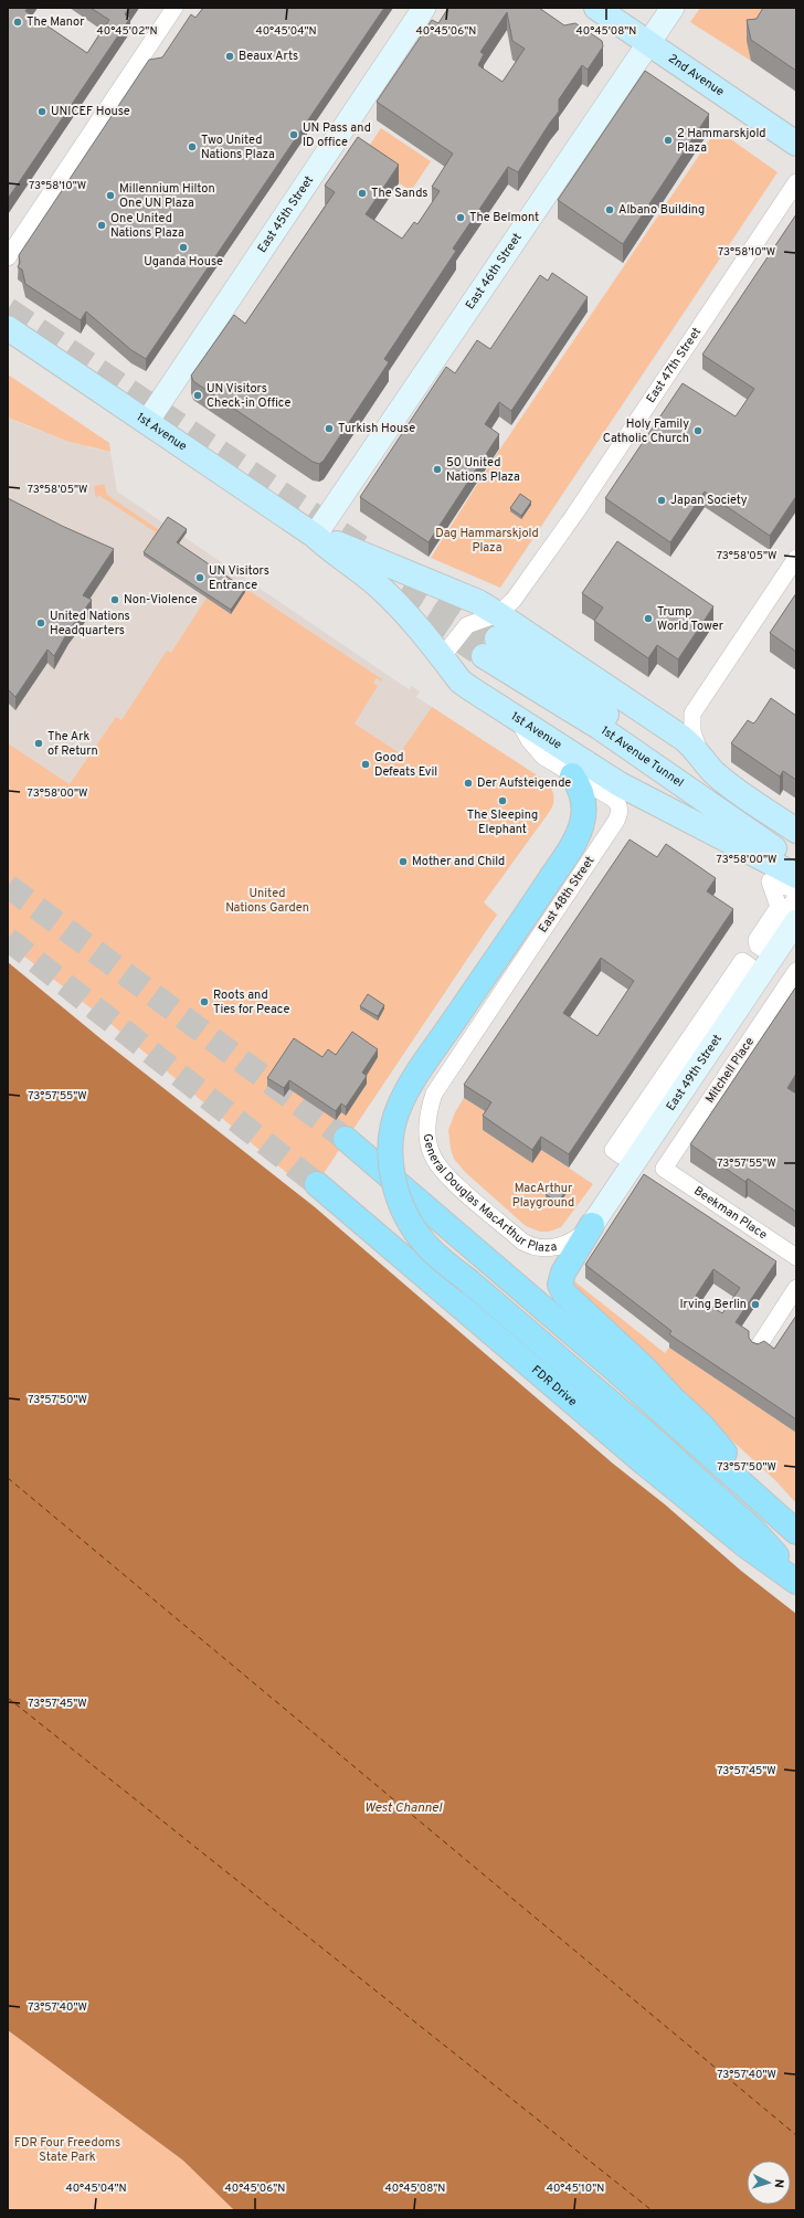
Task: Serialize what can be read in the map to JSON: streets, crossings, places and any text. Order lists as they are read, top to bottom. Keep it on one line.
{"streets":{"highway":["FDR Drive"],"main road":["2nd Avenue","East 45th Street","East 46th Street","1st Avenue","1st Avenue Tunnel","East 49th Street"],"street":["East 47th Street","East 48th Street","Mitchell Place","General Douglas MacArthur Plaza","Beekman Place"]},"crossings":[["2nd Avenue","East 46th Street"],["East 45th Street","1st Avenue"],["East 46th Street","1st Avenue"],["East 47th Street","1st Avenue"],["1st Avenue","East 48th Street"],["East 48th Street","General Douglas MacArthur Plaza"],["Mitchell Place","Beekman Place"],["East 49th Street","General Douglas MacArthur Plaza"]],"water":["West Channel"],"parks":["Dag Hammarskjold Plaza","United Nations Garden","MacArthur Playground","FDR Four Freedoms State Park"],"places":["The Manor","Beaux Arts","UNICEF House","UN Pass and ID office","2 Hammarskjold Plaza","Two United Nations Plaza","The Sands","Millennium Hilton One UN Plaza","Albano Building","The Belmont","One United Nations Plaza","Uganda House","UN Visitors Check-in Office","Turkish House","Holy Family Catholic Church","50 United Nations Plaza","Japan Society","UN Visitors Entrance","Non-Violence","Trump World Tower","United Nations Headquarters","The Ark of Return","Good Defeats Evil","Der Aufsteigende","The Sleeping Elephant","Mother and Child","Roots and Ties for Peace","Irving Berlin"],"north":"right","coordinates":["40°45'02\"N","40°45'04\"N","40°45'06\"N","40°45'08\"N","73°58'10\"W","73°58'05\"W","73°58'00\"W","73°57'55\"W","73°57'50\"W","73°57'45\"W","73°57'40\"W","40°45'10\"N"]}
